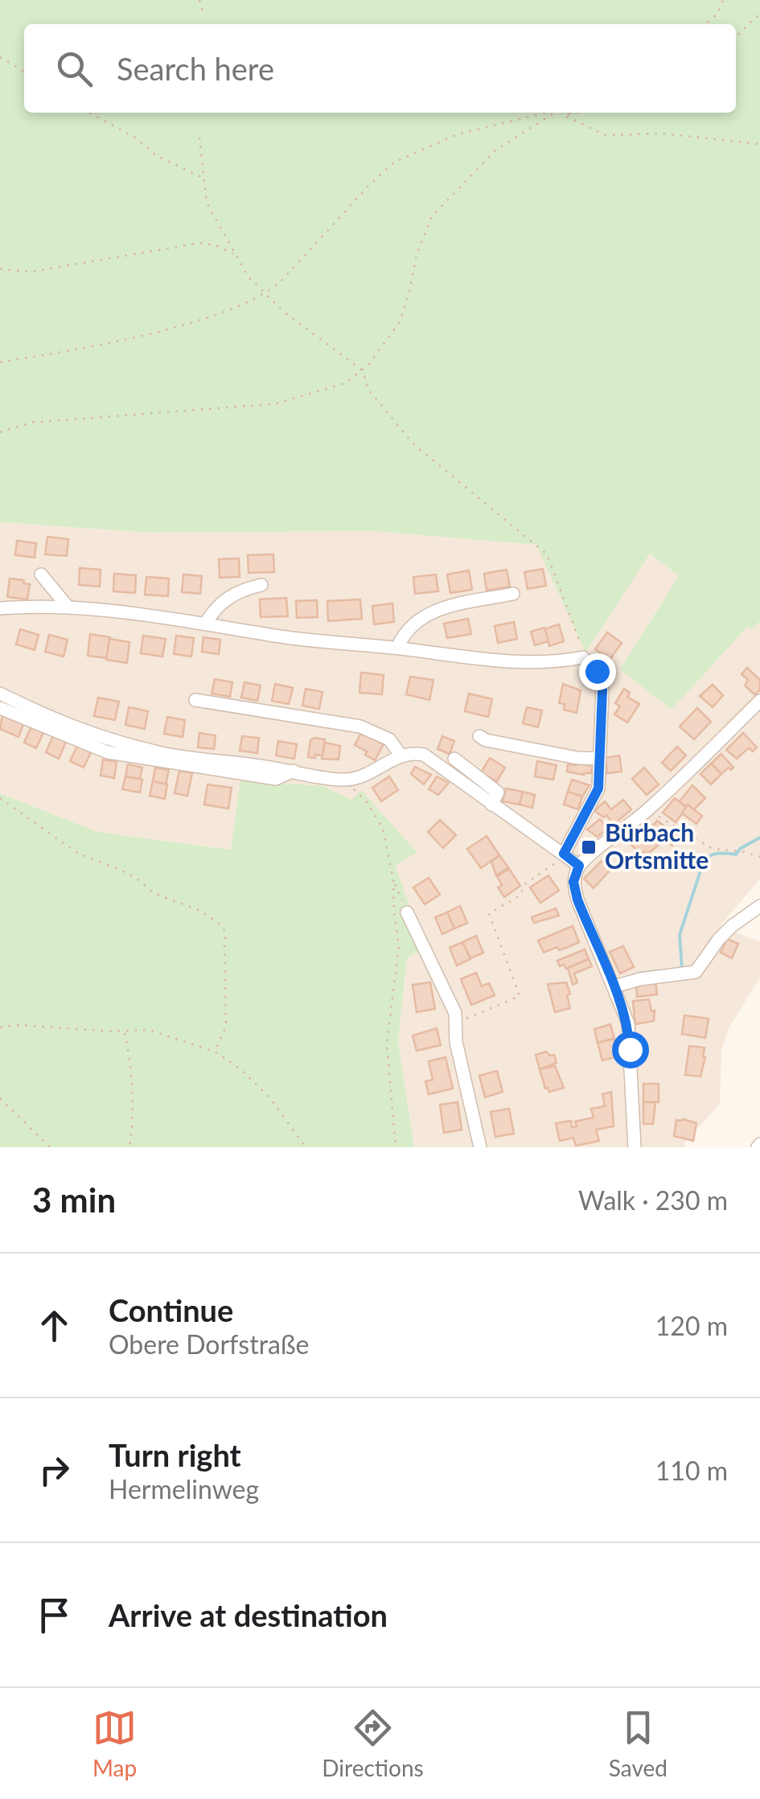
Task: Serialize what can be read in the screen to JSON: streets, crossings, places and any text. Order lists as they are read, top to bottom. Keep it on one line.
{"places":{"transit":["Bürbach Ortsmitte"]},"page":{"search":"Search here","heading":["3 min","Walk · 230 m"],"list":[["Continue","Obere Dorfstraße","120 m"],["Turn right","Hermelinweg","110 m"],"Arrive at destination"],"nav":["Map","Directions","Saved"]}}
